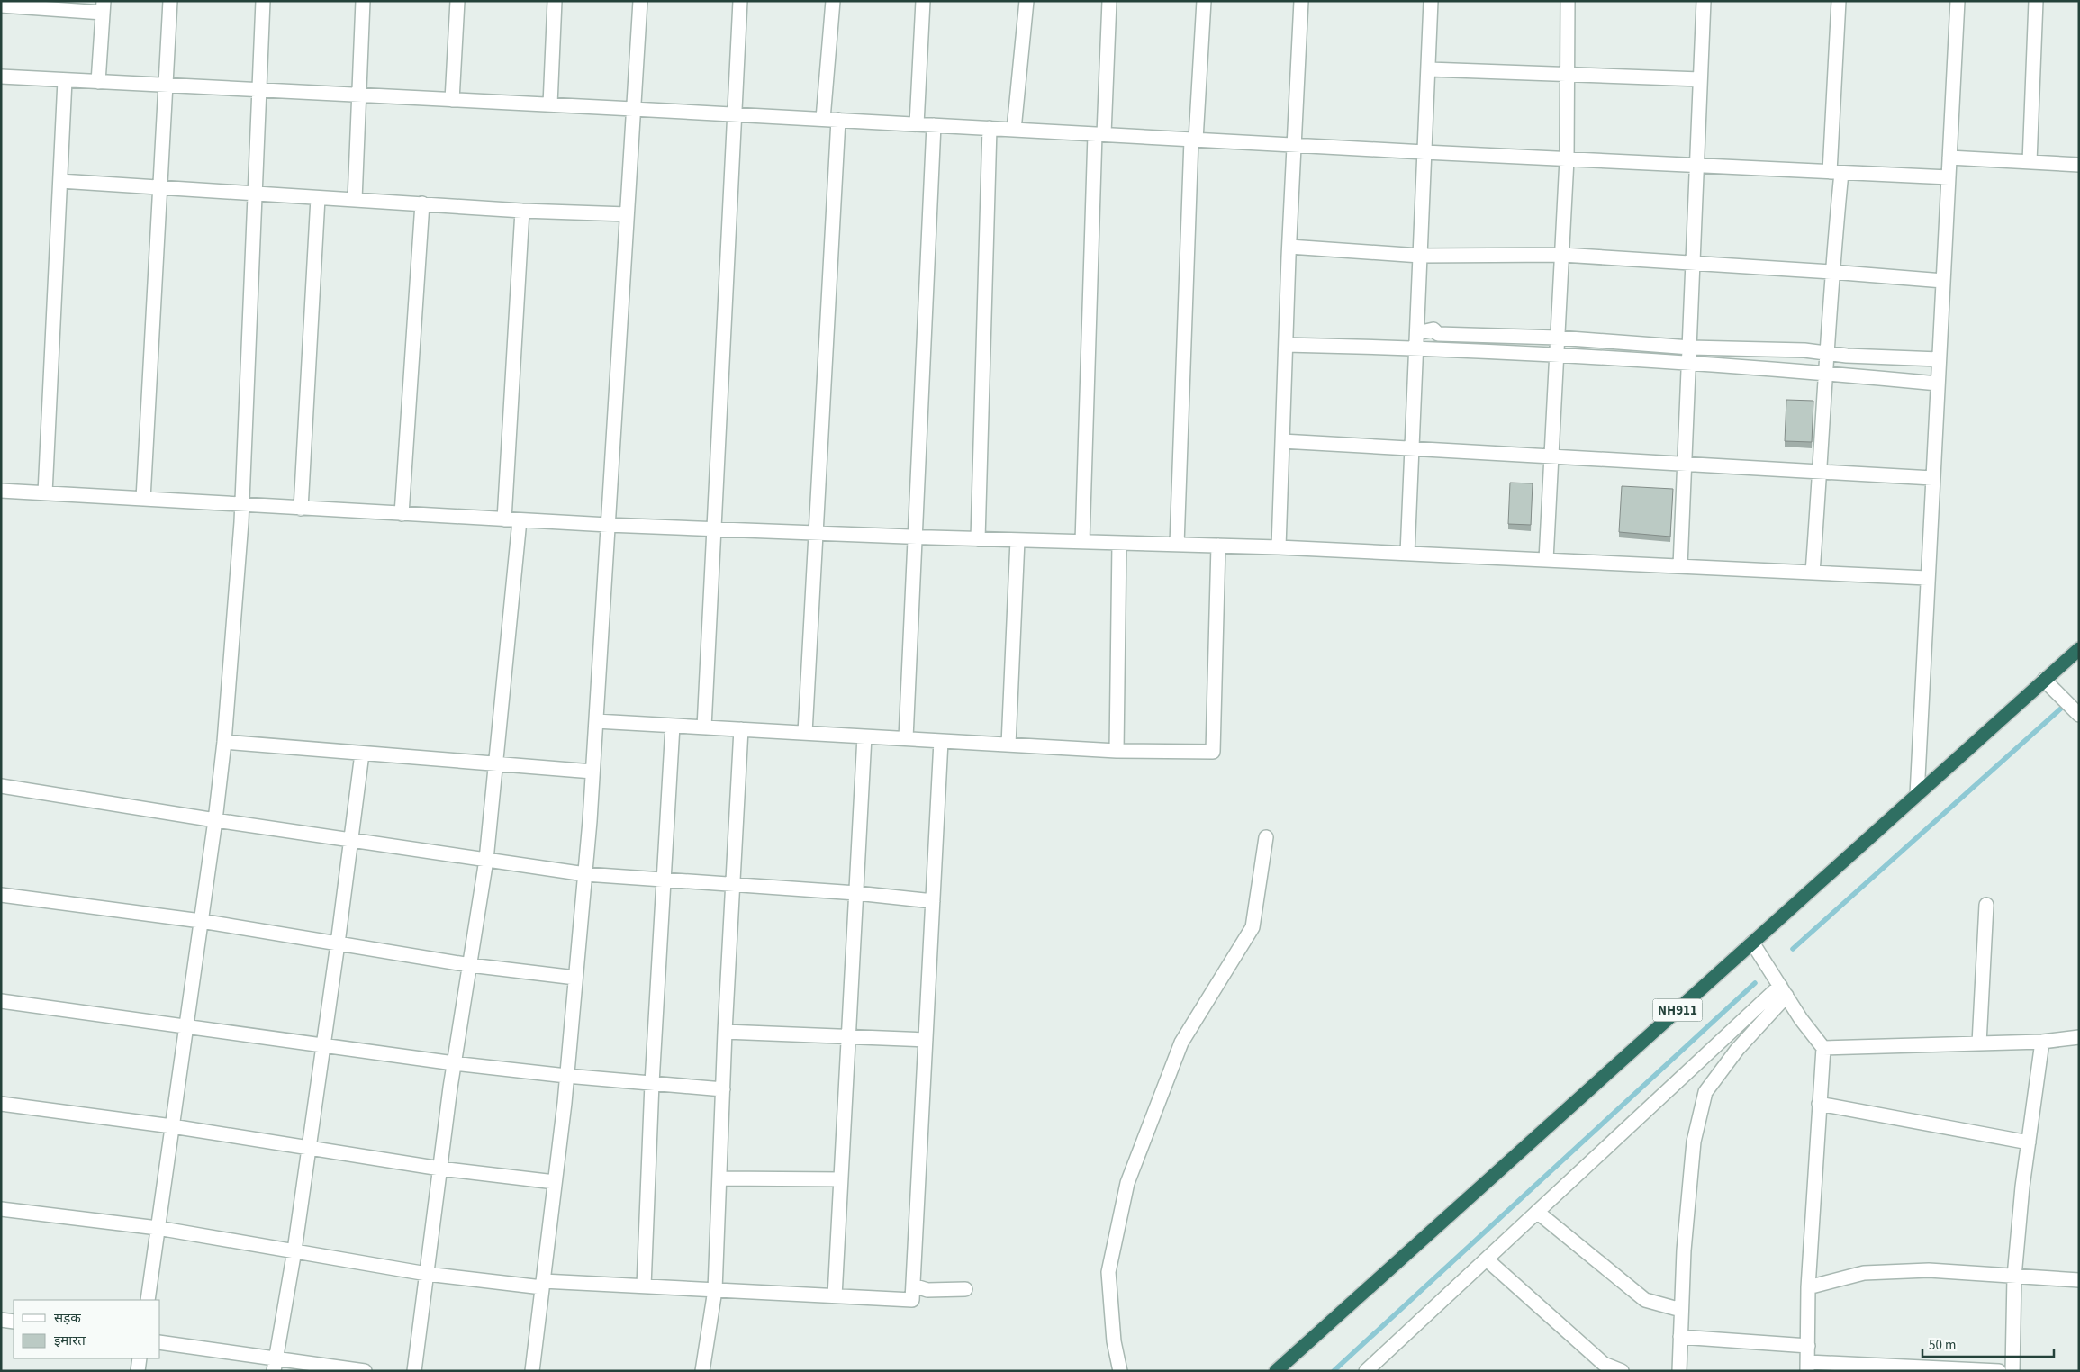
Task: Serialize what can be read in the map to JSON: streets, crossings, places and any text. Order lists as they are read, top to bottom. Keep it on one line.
{"streets":{"highway":["NH911"]},"legend":["सड़क","इमारत"],"scale_bar":"50 m"}
